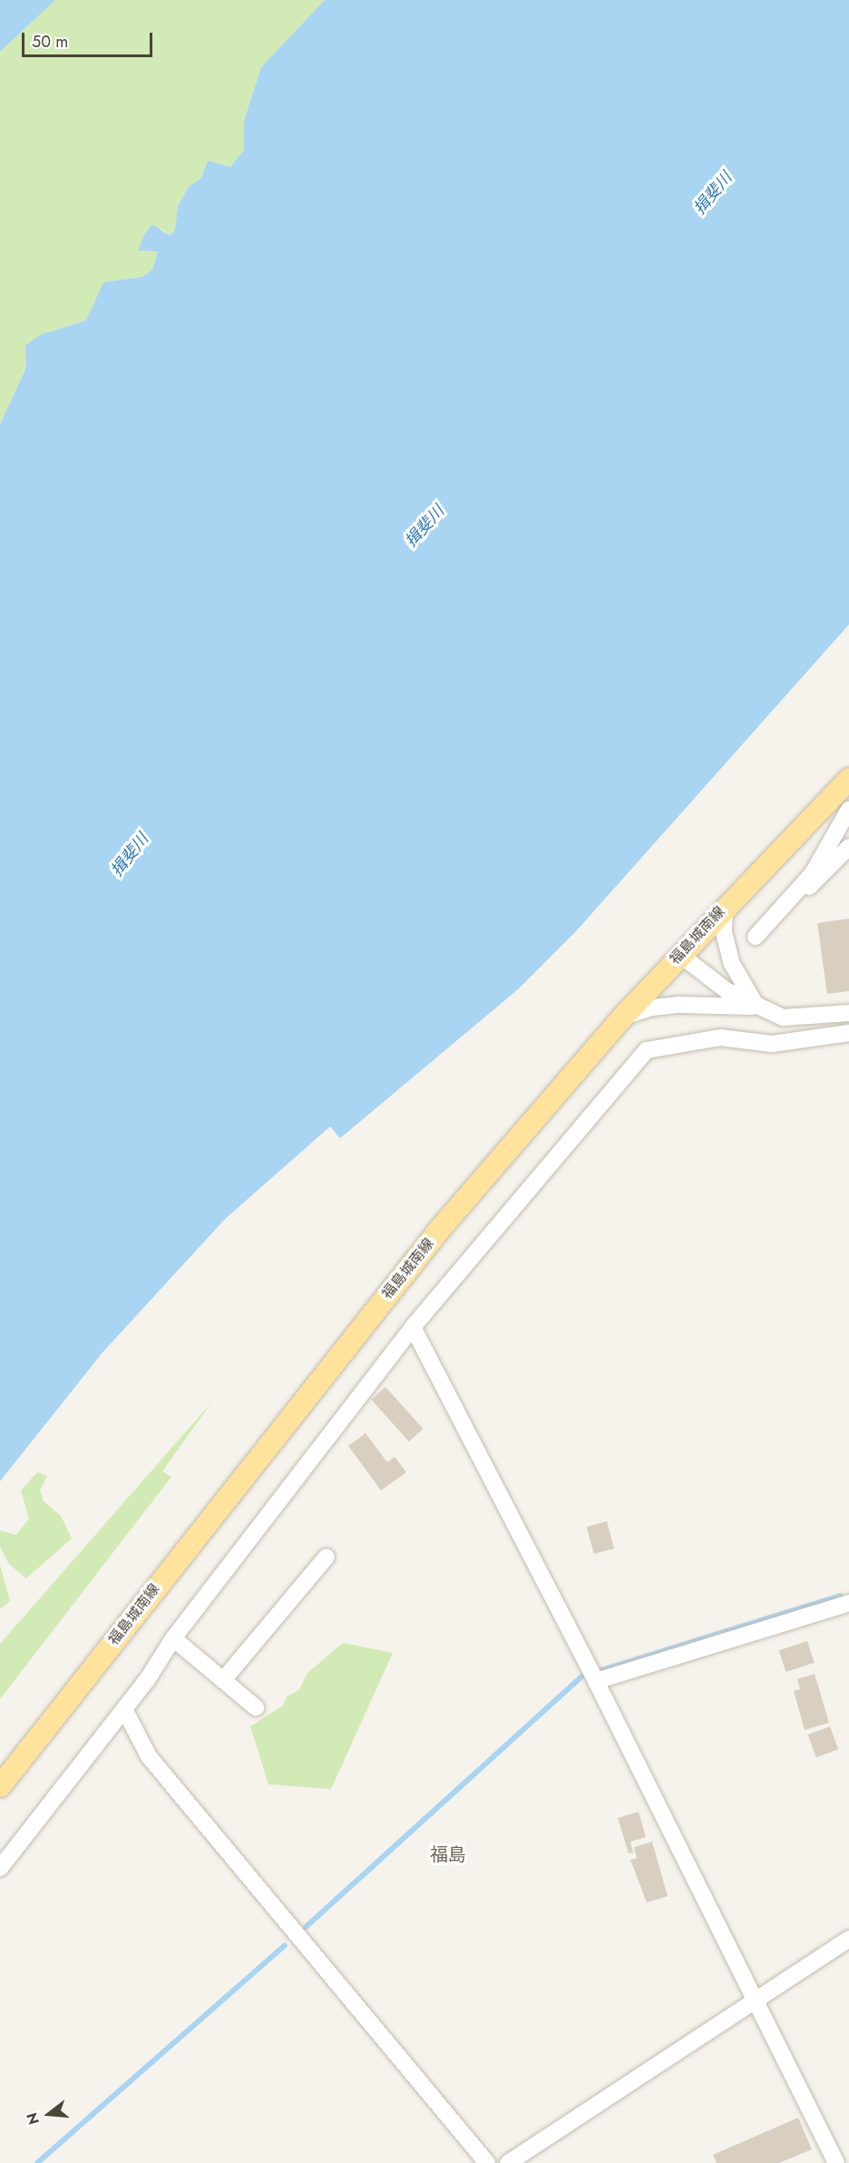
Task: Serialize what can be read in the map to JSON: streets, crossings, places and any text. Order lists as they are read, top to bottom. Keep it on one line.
{"streets":{"main road":["福島城南線"]},"districts":["福島"],"water":["揖斐川"],"scale_bar":"50 m","north":"left"}
